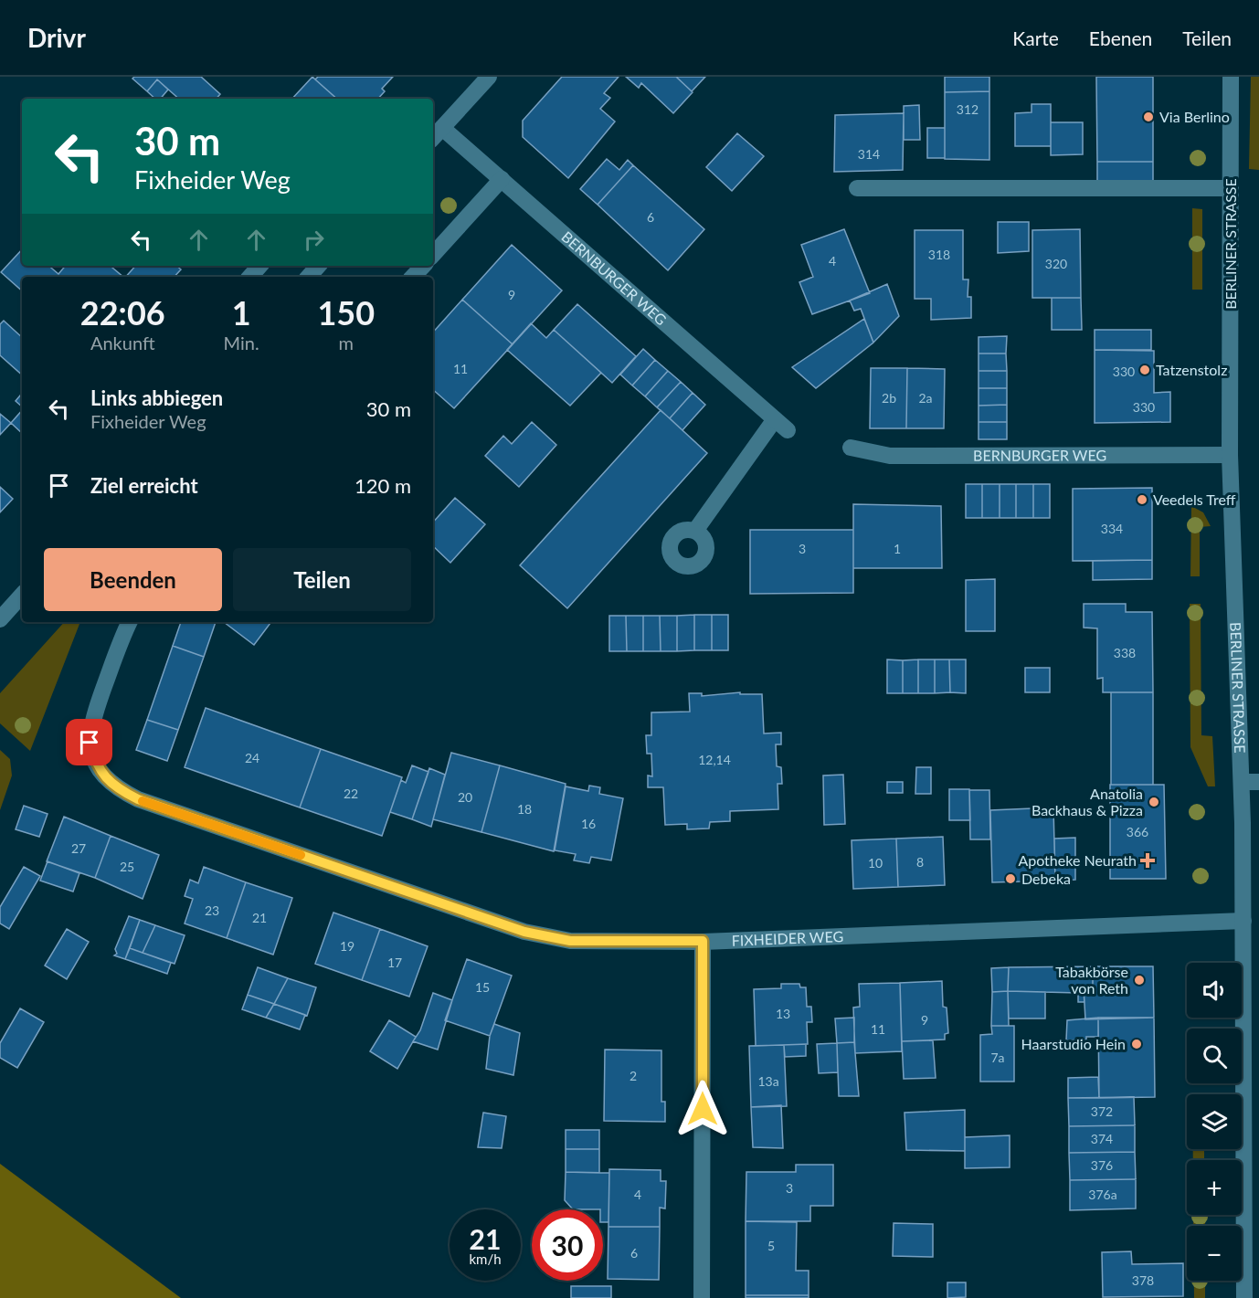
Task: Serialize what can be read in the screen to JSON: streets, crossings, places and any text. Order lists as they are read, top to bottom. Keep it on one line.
{"streets":{"street":["BERLINER STRASSE","BERNBURGER WEG","FIXHEIDER WEG"]},"crossings":[["BERLINER STRASSE","BERNBURGER WEG"],["BERLINER STRASSE","FIXHEIDER WEG"]],"places":{"other":["Via Berlino","Tatzenstolz","Veedels Treff","Anatolia Backhaus & Pizza","Debeka","Tabakbörse von Reth","Haarstudio Hein"],"health":["Apotheke Neurath"]},"house_numbers":["312","314","6","318","4","320","9","11","330","2b","2a","330","334","3","1","338","24","12,14","22","20","18","16","366","27","8","10","25","23","21","19","17","15","13","9","11","7a","2","13a","372","374","376","3","4","376a","5","6","378"],"page":{"header":"Drivr","nav":["Karte","Ebenen","Teilen"],"turn":["30 m","Fixheider Weg"],"eta":["22:06","Ankunft","1","Min.","150","m"],"list":[{"name":"Links abbiegen","note":"Fixheider Weg","value":"30 m"},{"name":"Ziel erreicht","value":"120 m"}],"buttons":["Beenden","Teilen"],"map_buttons":["+","−"],"speed":"21 km/h","limit":"30"}}
